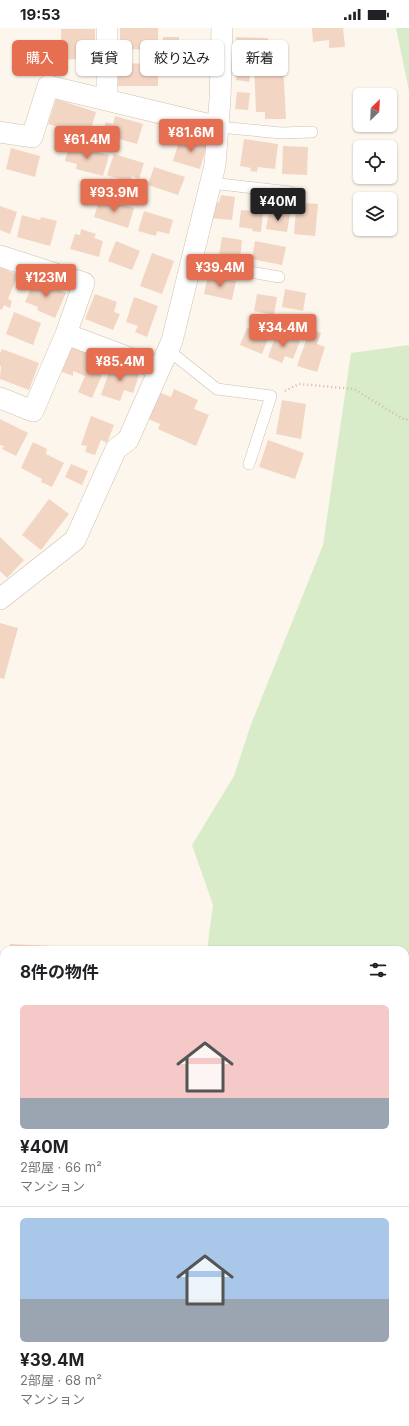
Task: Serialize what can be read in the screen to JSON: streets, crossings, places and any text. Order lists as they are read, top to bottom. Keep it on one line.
{"north":"top right","page":{"status":"19:53","chip":["購入","賃貸","絞り込み","新着"],"price":["¥81.6M","¥61.4M","¥93.9M","¥40M","¥39.4M","¥123M","¥34.4M","¥85.4M"],"heading":"8件の物件","list":[{"name":"¥40M","note":"2部屋 · 66 m² · マンション"},{"name":"¥39.4M","note":"2部屋 · 68 m² · マンション"}]}}
